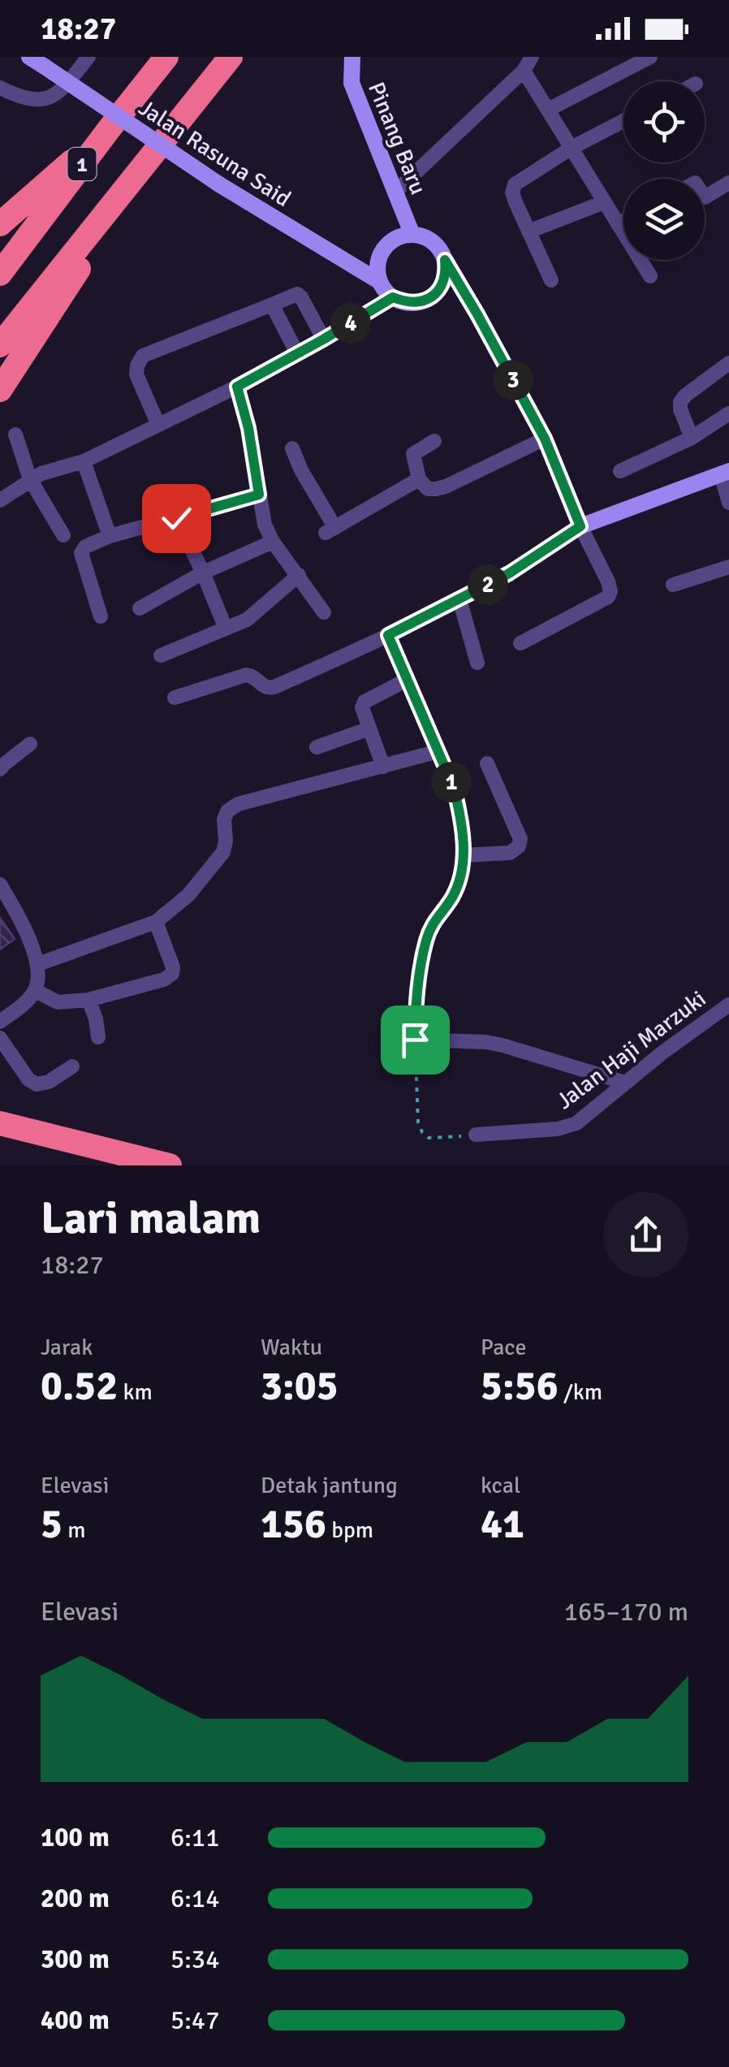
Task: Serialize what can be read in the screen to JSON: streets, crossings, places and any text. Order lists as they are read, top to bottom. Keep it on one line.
{"streets":{"highway":["1"],"main road":["Pinang Baru","Jalan Rasuna Said"],"street":["Jalan Haji Marzuki"]},"crossings":[["Pinang Baru","Jalan Rasuna Said"]],"page":{"status":"18:27","pins":["4","3","2","1"],"heading":["Lari malam","18:27"],"stats":[["Jarak","0.52 km"],["Waktu","3:05"],["Pace","5:56 /km"],["Elevasi","5 m"],["Detak jantung","156 bpm"],["kcal","41"]],"chart":["Elevasi","165–170 m"],"list":[{"name":"100 m","note":"6:11"},{"name":"200 m","note":"6:14"},{"name":"300 m","note":"5:34"},{"name":"400 m","note":"5:47"}]}}
